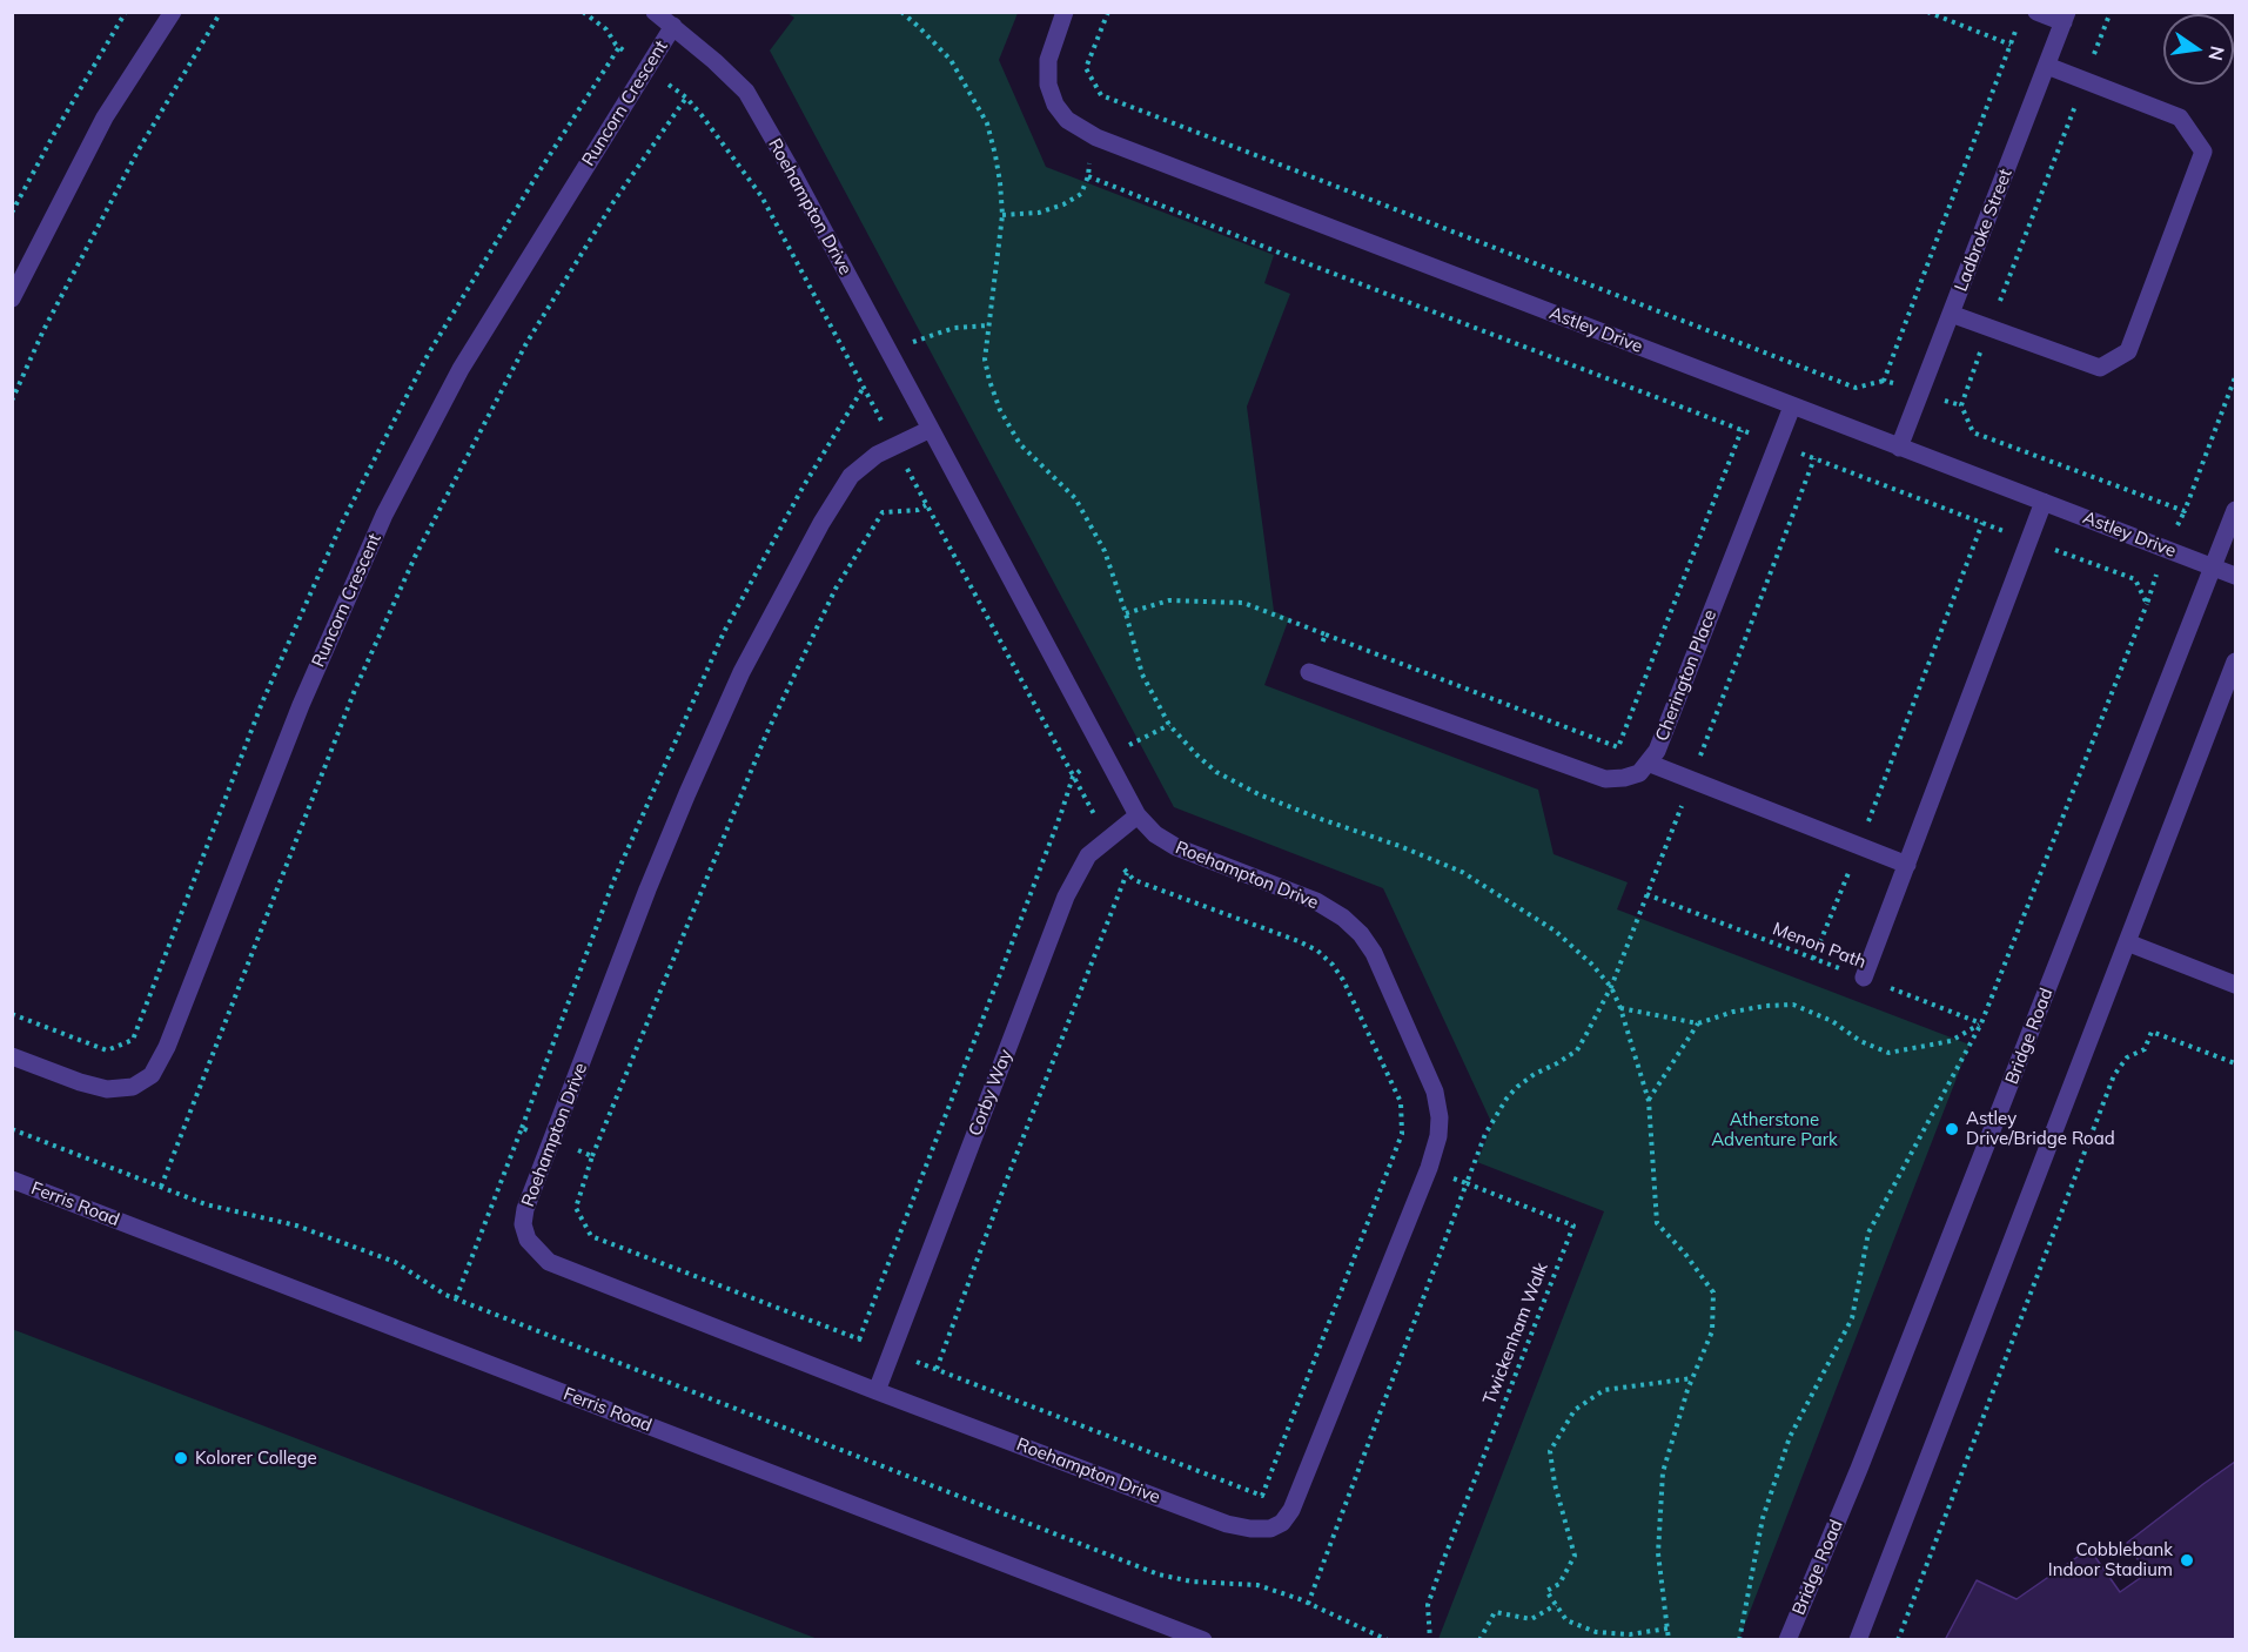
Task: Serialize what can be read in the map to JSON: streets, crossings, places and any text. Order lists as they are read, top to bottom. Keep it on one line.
{"streets":{"street":["Runcorn Crescent","Roehampton Drive","Ladbroke Street","Astley Drive","Cherington Place","Bridge Road","Corby Way","Ferris Road"],"path":["Menon Path","Twickenham Walk"]},"crossings":[["Runcorn Crescent","Roehampton Drive"],["Roehampton Drive","Corby Way"],["Ladbroke Street","Astley Drive"],["Astley Drive","Cherington Place"],["Astley Drive","Bridge Road"]],"parks":["Atherstone Adventure Park"],"places":["Astley Drive/Bridge Road","Kolorer College","Cobblebank Indoor Stadium"],"north":"right"}
